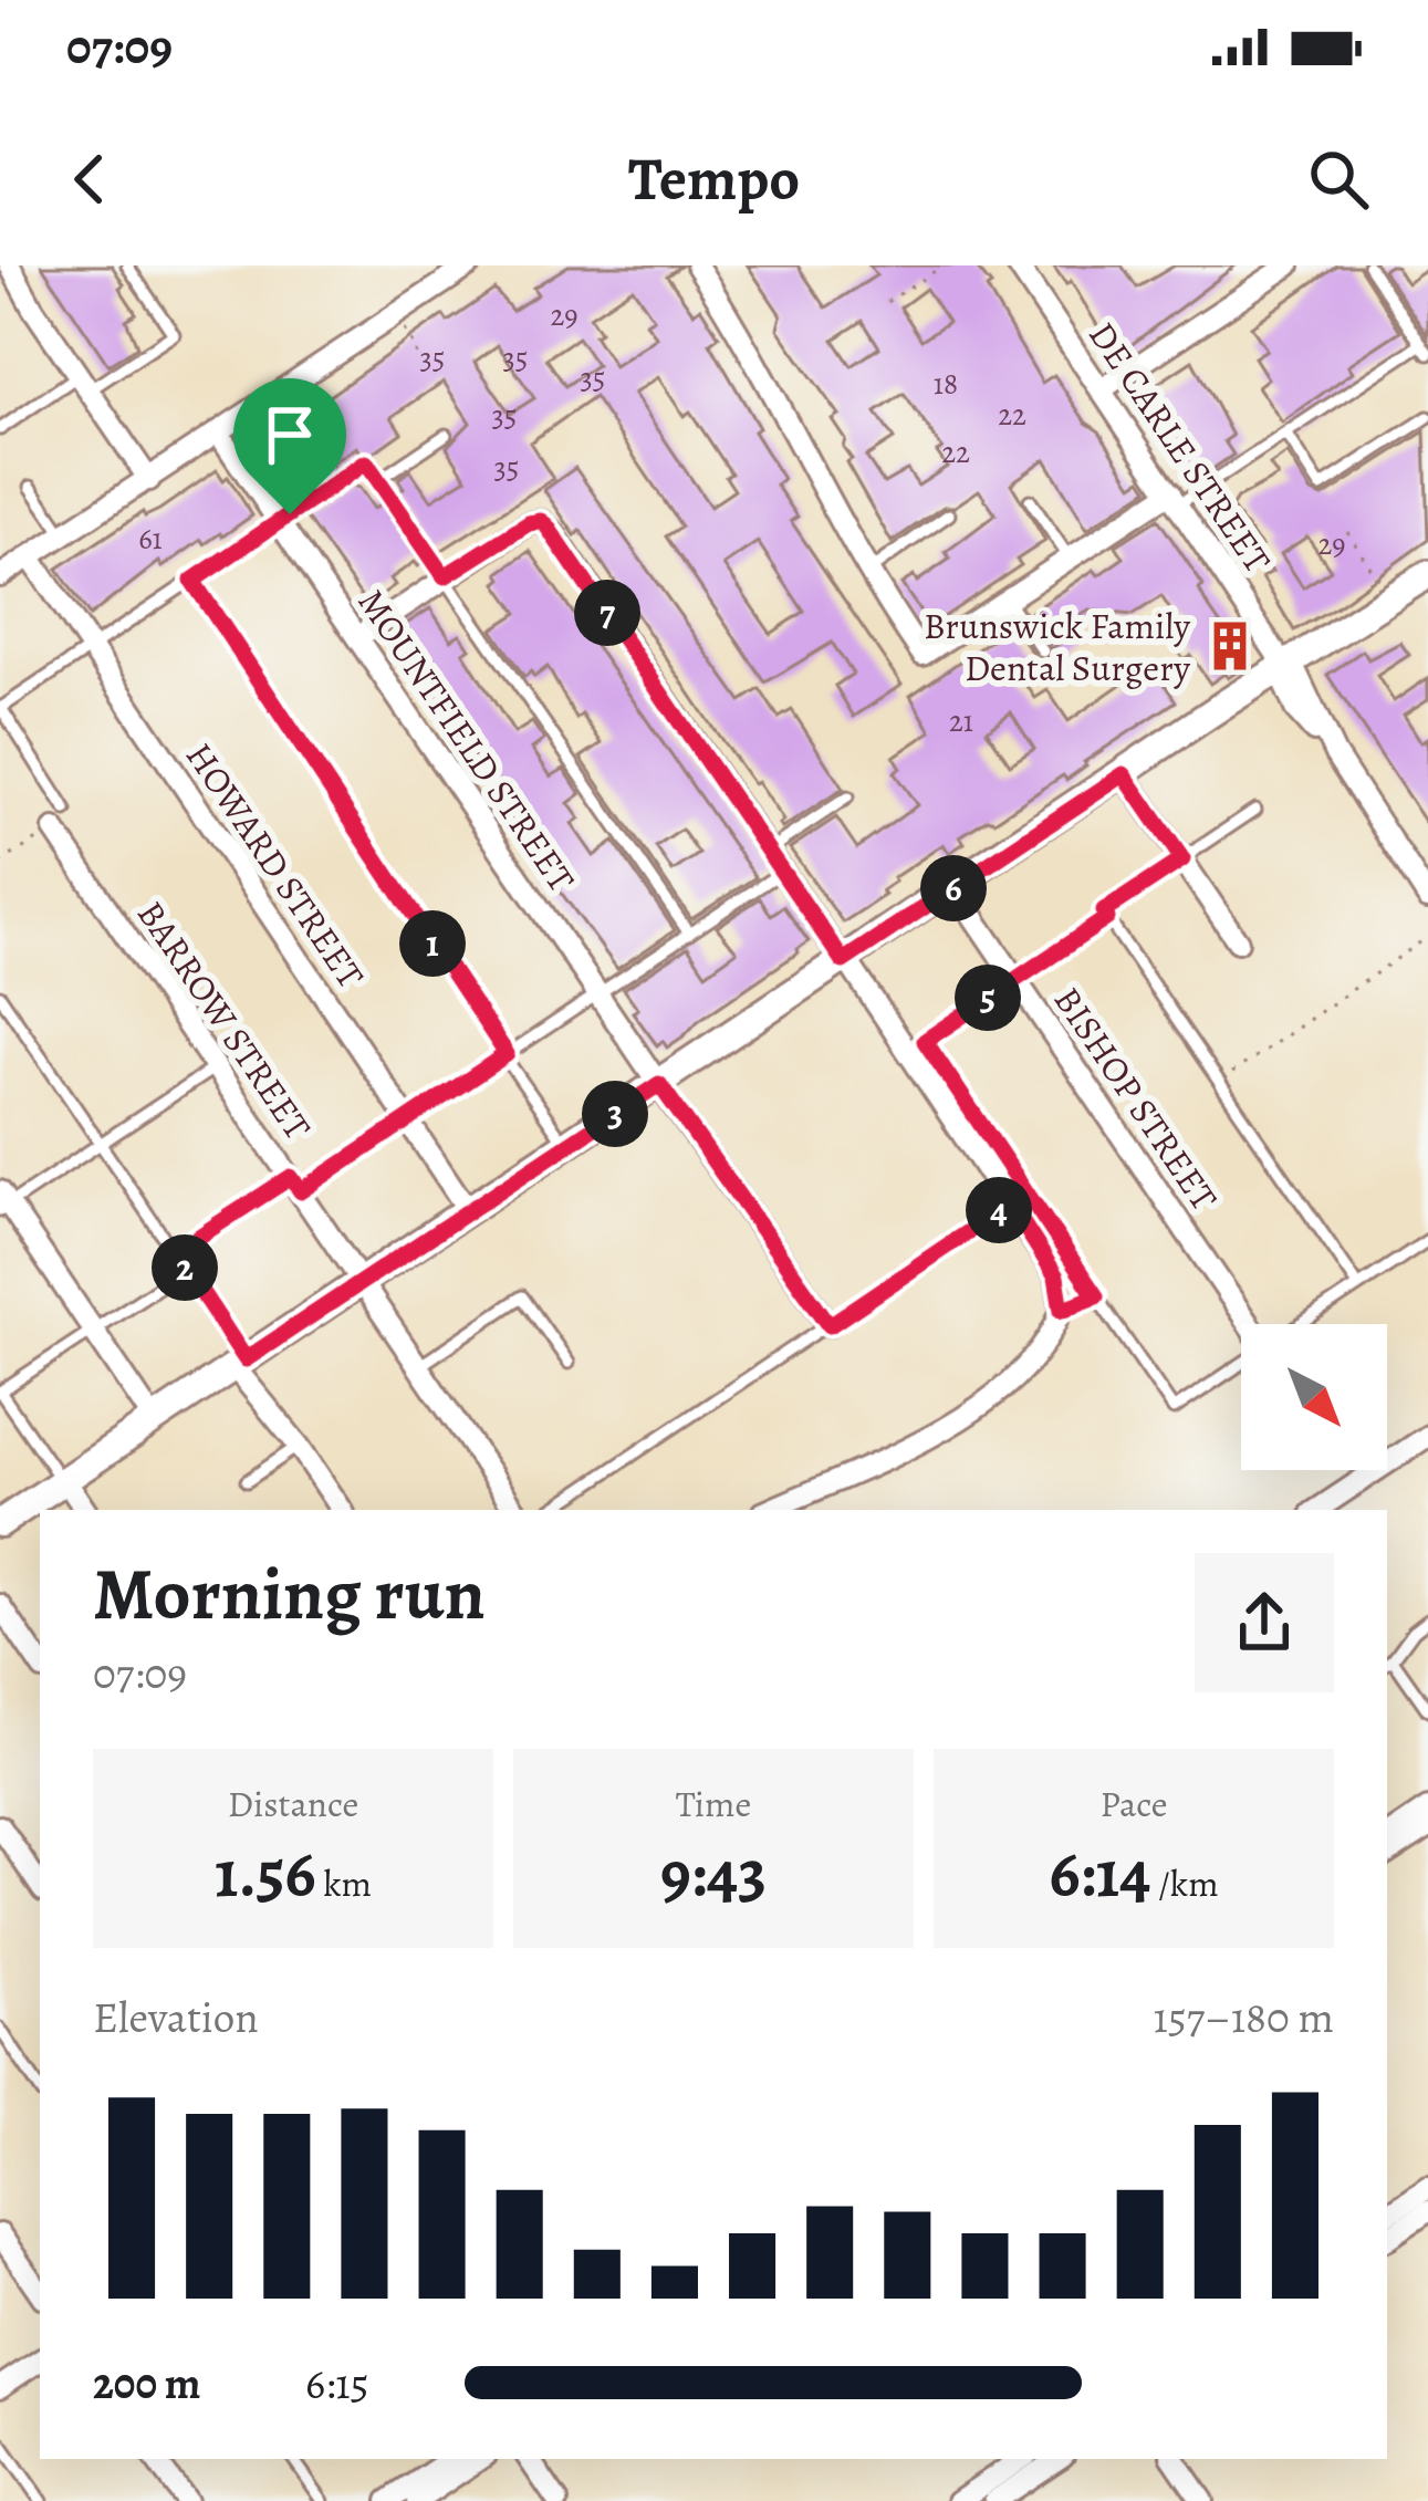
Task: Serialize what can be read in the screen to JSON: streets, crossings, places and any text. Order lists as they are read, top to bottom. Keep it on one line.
{"streets":{"street":["DE CARLE STREET","MOUNTFIELD STREET","HOWARD STREET","BARROW STREET","BISHOP STREET"]},"places":{"building":["Brunswick Family Dental Surgery"]},"house_numbers":["29","35","35","35","18","22","35","22","35","61","29","21"],"north":"bottom right","page":{"status":"07:09","header":"Tempo","pins":["7","6","1","5","3","4","2"],"heading":["Morning run","07:09"],"stats":[["Distance","1.56 km"],["Time","9:43"],["Pace","6:14 /km"]],"chart":["Elevation","157–180 m"],"list":[{"name":"200 m","note":"6:15"}]}}
